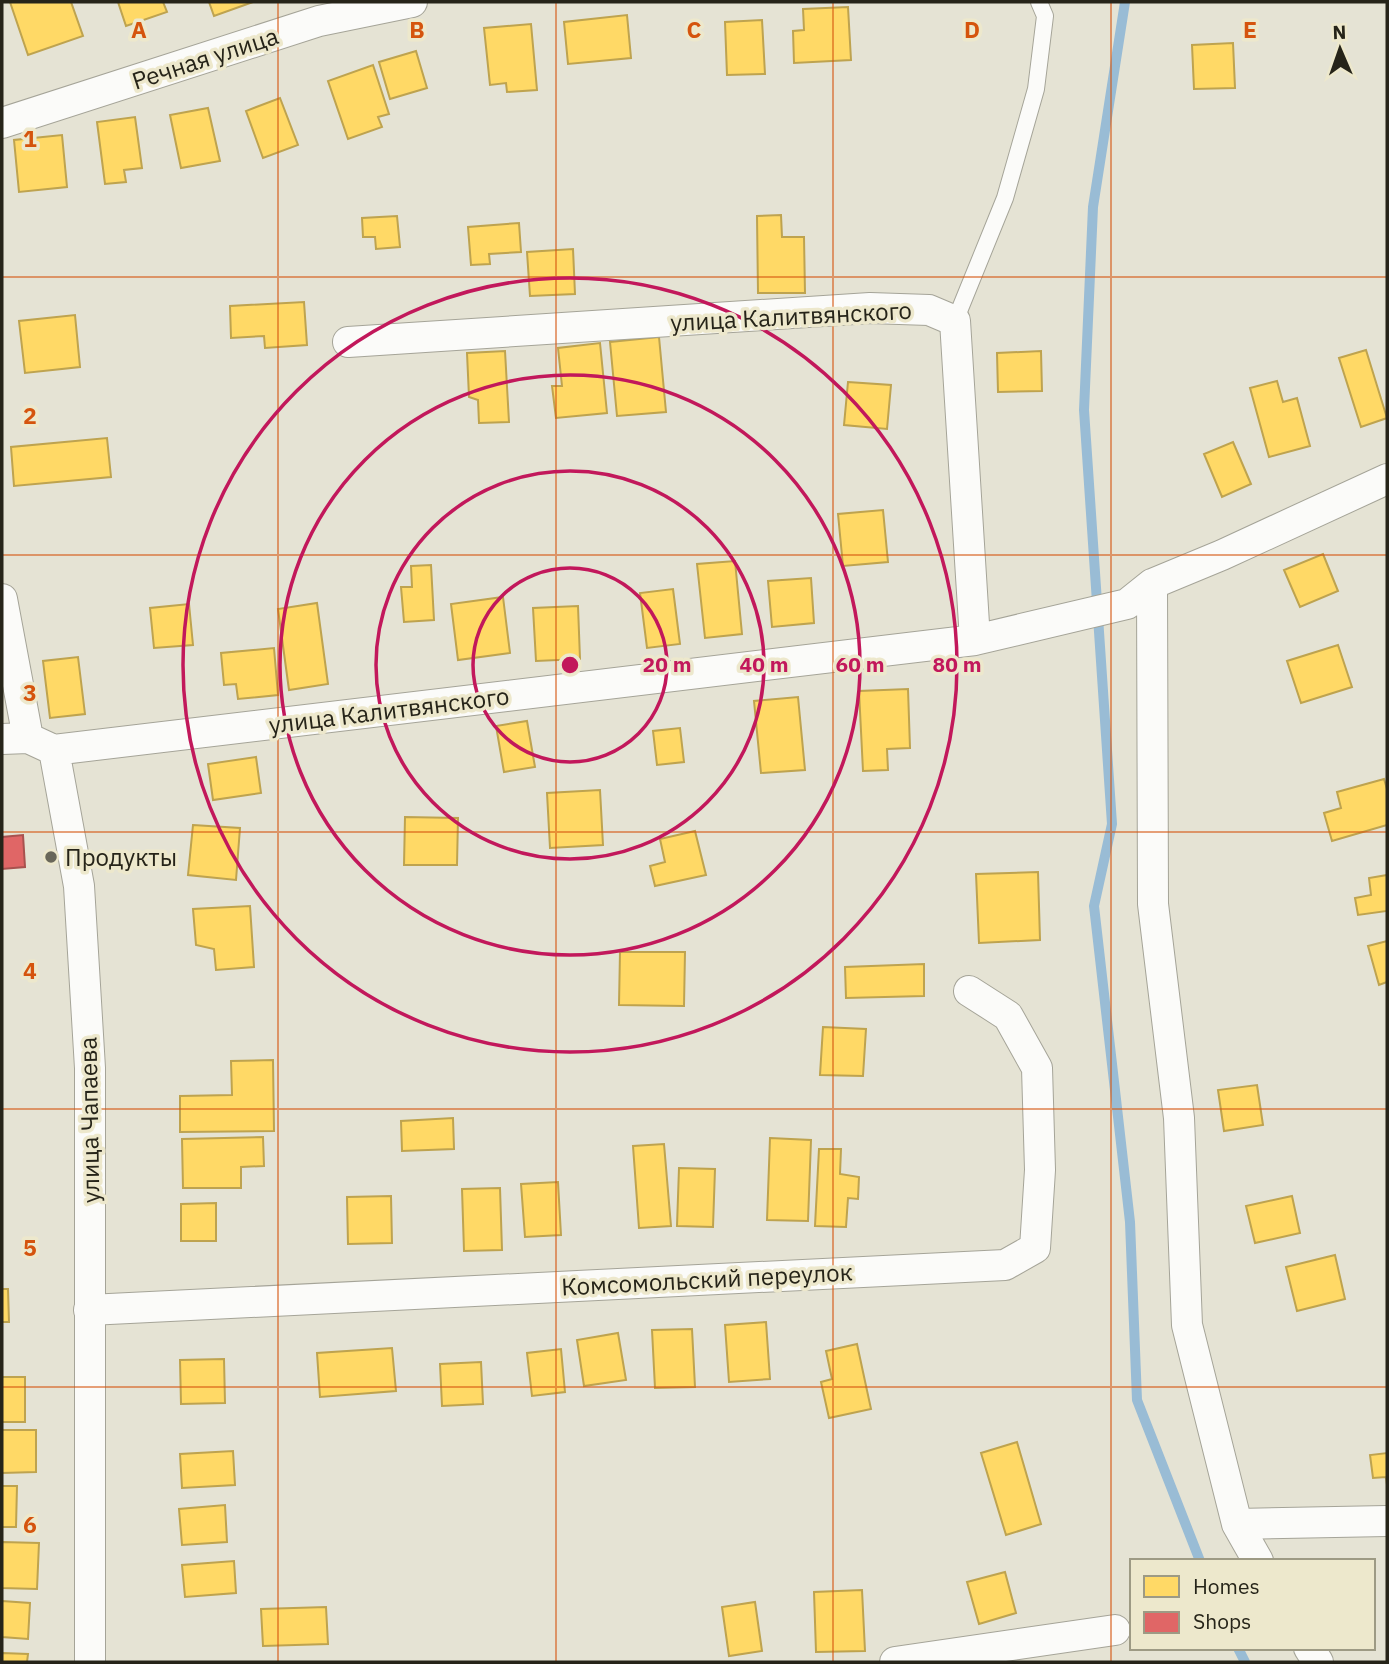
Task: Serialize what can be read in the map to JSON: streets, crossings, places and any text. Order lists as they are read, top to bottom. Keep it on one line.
{"streets":{"street":["Речная улица","улица Калитвянского","улица Чапаева","Комсомольский переулок"]},"crossings":[["улица Калитвянского","улица Чапаева"],["улица Чапаева","Комсомольский переулок"]],"places":["Продукты"],"legend":["Homes","Shops"],"north":"top","grid":{"columns":["A","B","C","D","E"],"rows":["1","2","3","4","5","6"]},"rings":["20 m","40 m","60 m","80 m"]}
